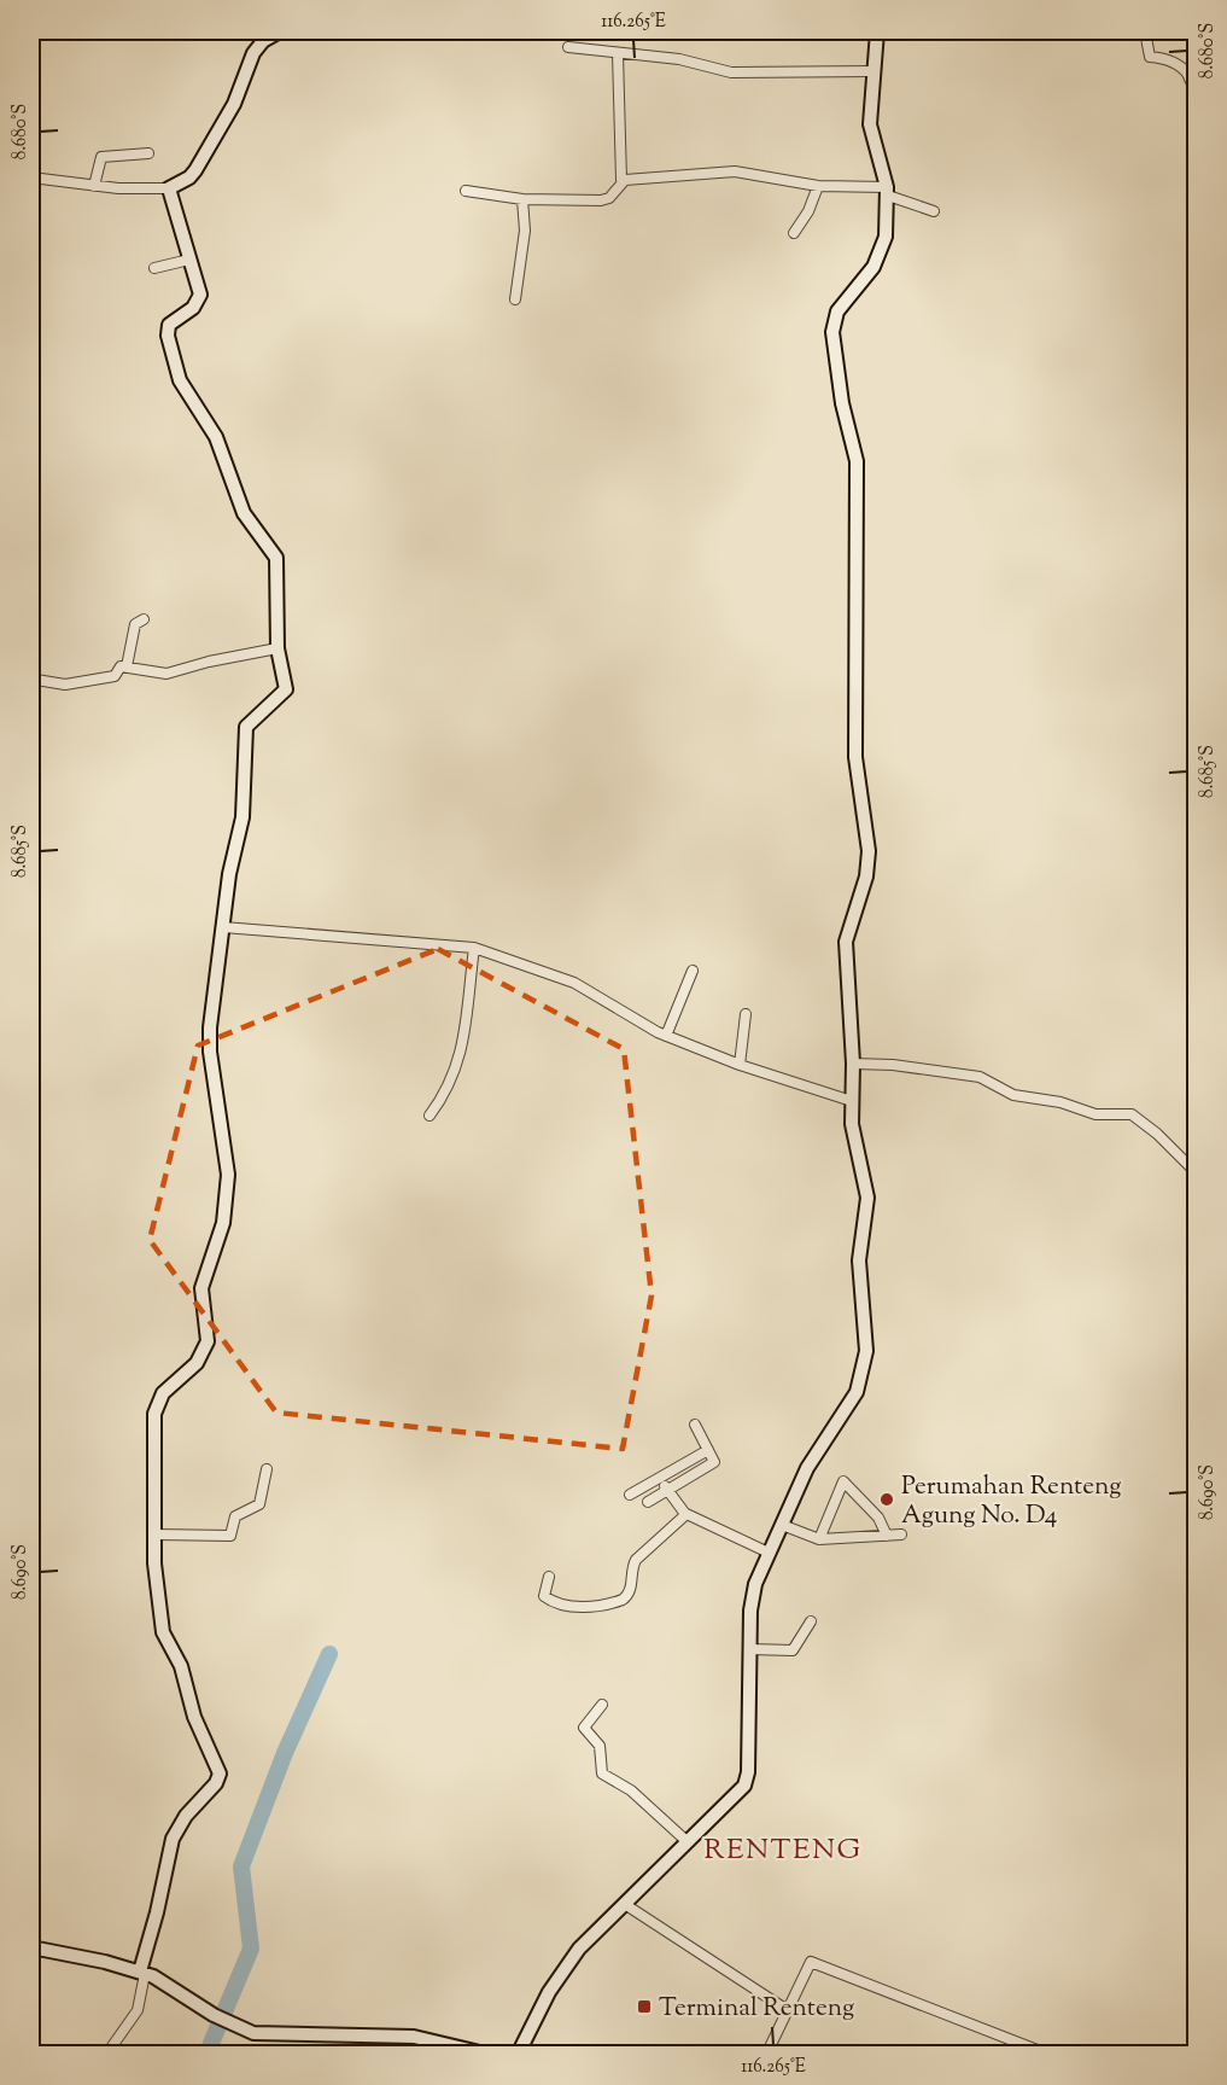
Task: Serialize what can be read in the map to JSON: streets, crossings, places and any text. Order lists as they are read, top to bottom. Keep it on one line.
{"districts":["RENTENG"],"places":{"other":["Perumahan Renteng Agung No. D4"],"transit":["Terminal Renteng"]},"coordinates":["116.265°E","8.680°S","8.685°S","8.690°S"]}
